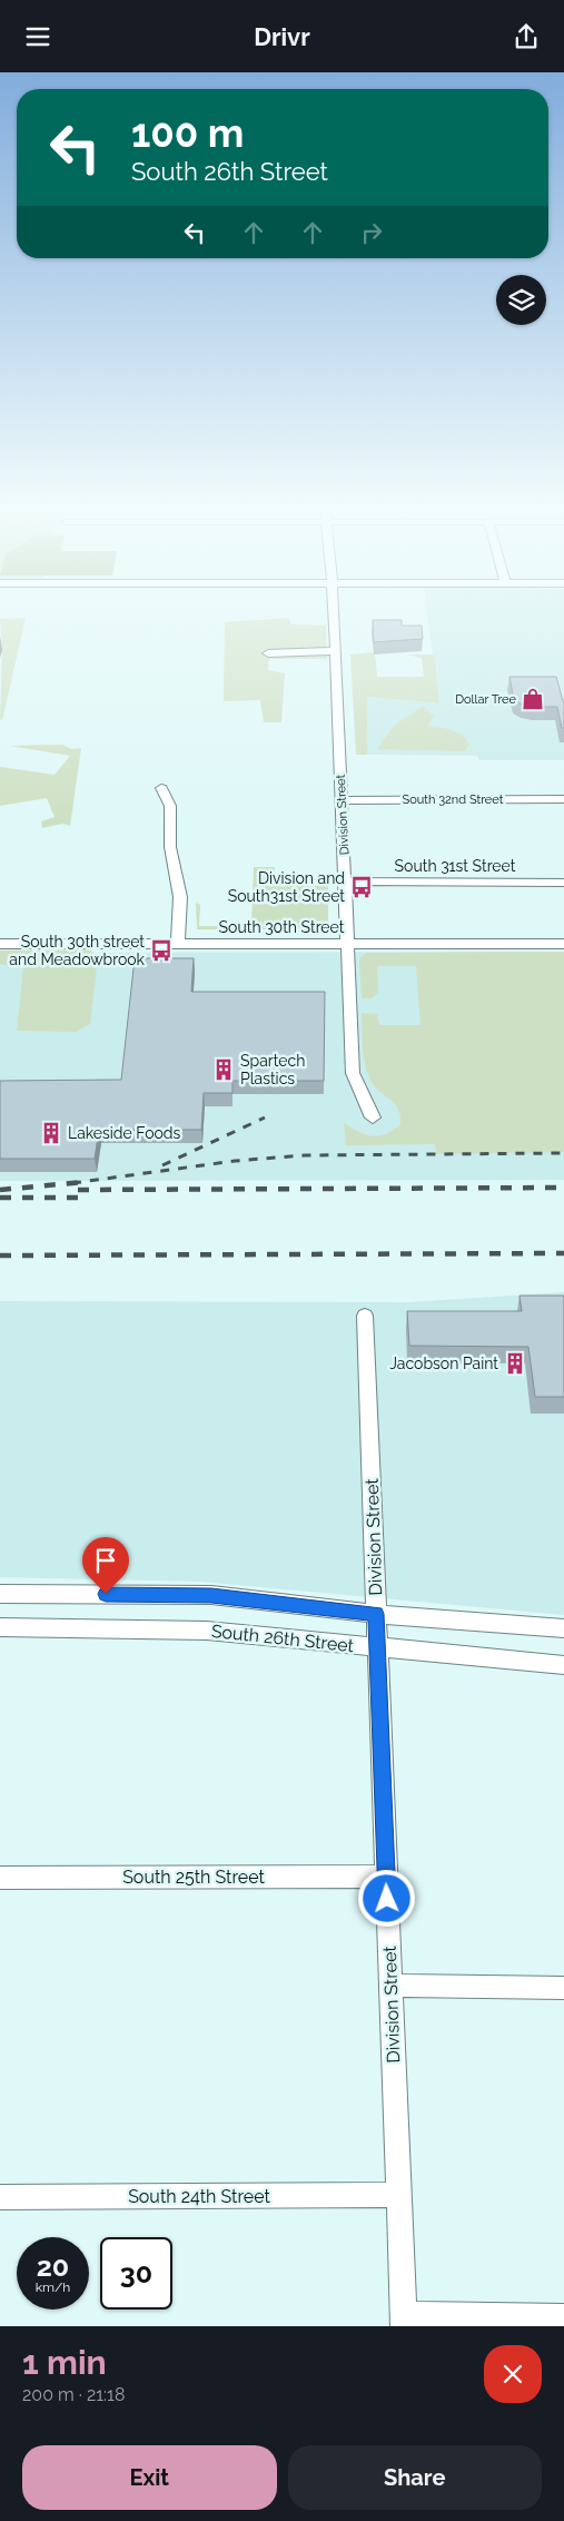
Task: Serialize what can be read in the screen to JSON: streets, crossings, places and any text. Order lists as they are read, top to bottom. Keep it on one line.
{"streets":{"street":["South 32nd Street","Division Street","South 31st Street","South 30th Street","South 26th Street","South 25th Street","South 24th Street"]},"crossings":[["South 32nd Street","Division Street"],["Division Street","South 31st Street"],["Division Street","South 30th Street"],["Division Street","South 26th Street"],["Division Street","South 25th Street"],["Division Street","South 24th Street"]],"places":{"shop":["Dollar Tree"],"bus stop":["Division and South31st Street","South 30th street and Meadowbrook"],"building":["Spartech Plastics","Lakeside Foods","Jacobson Paint"]},"page":{"header":"Drivr","turn":["100 m","South 26th Street"],"speed":"20 km/h","limit":"30","heading":["1 min","200 m · 21:18"],"buttons":["Exit","Share"]}}
